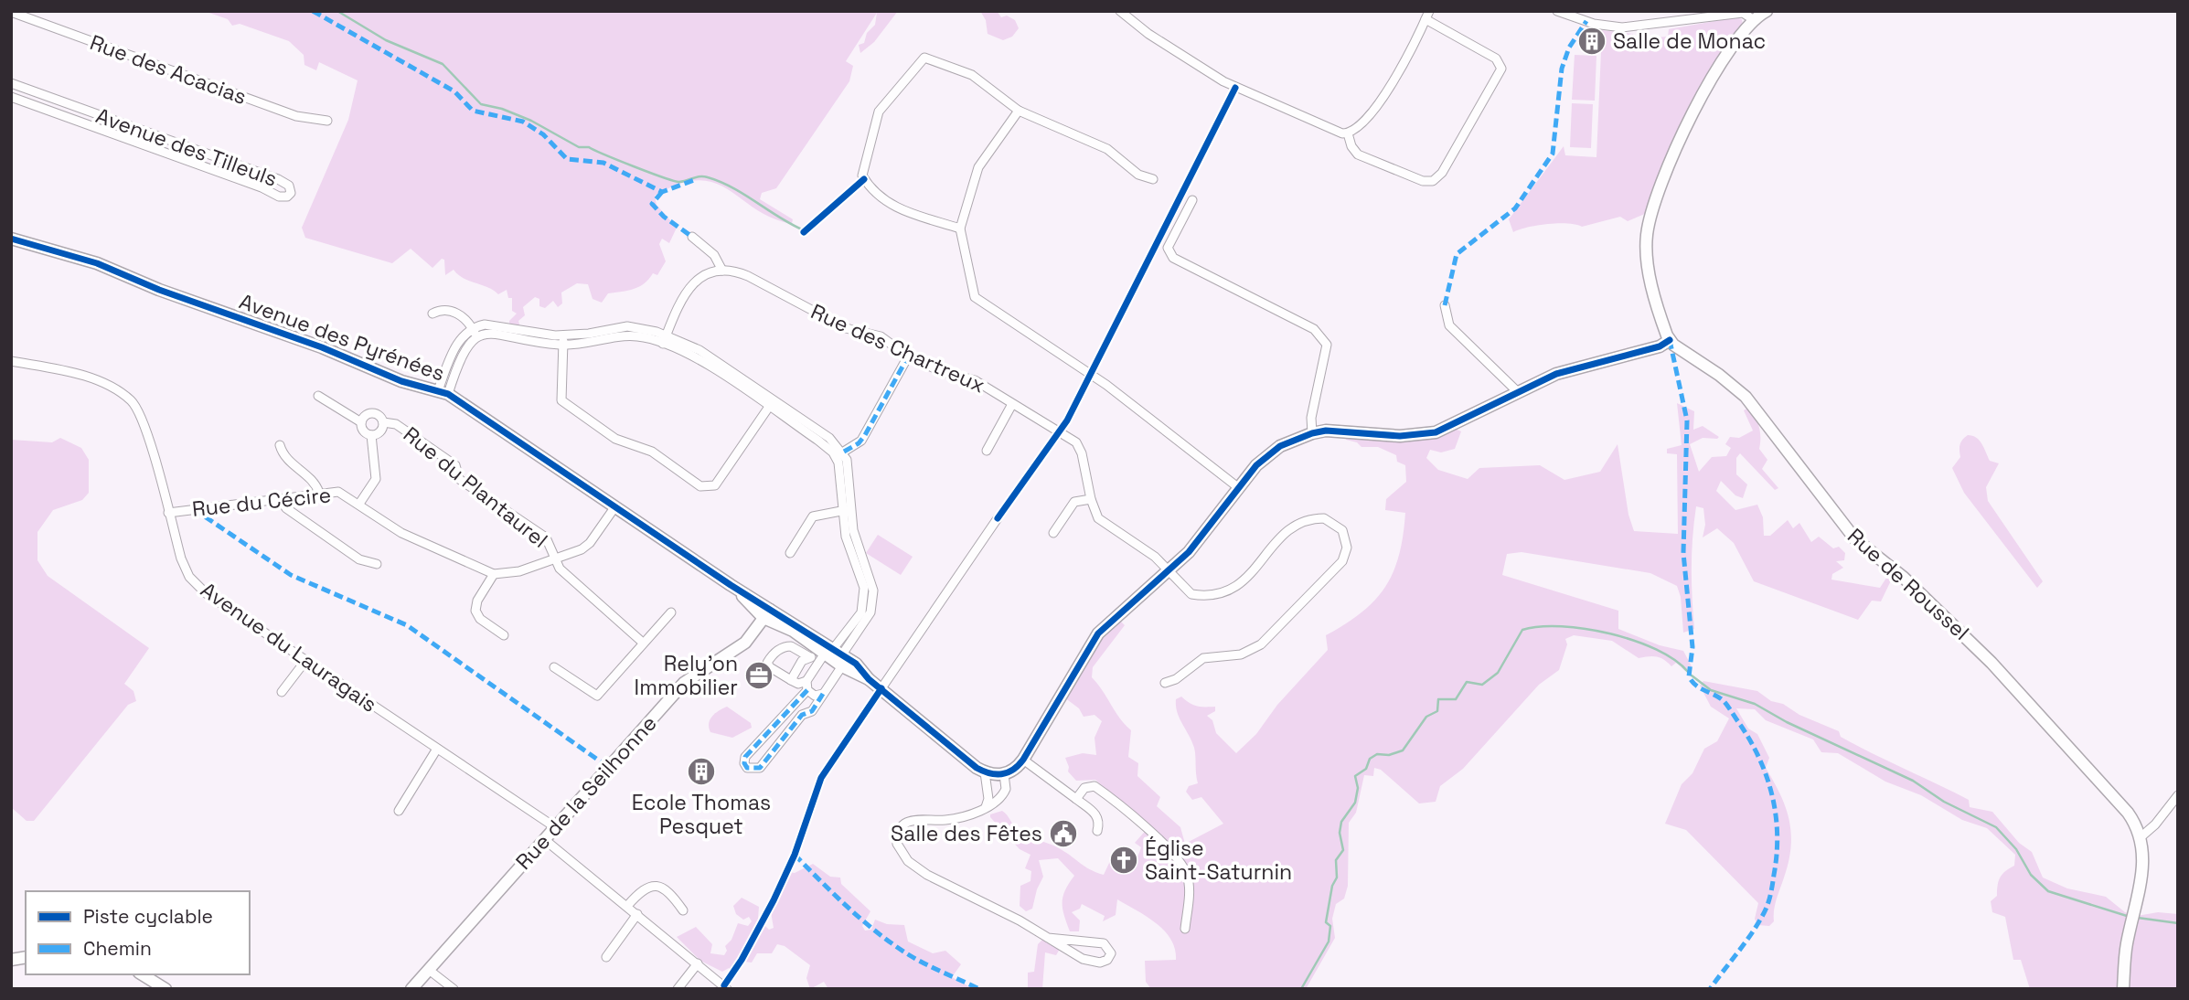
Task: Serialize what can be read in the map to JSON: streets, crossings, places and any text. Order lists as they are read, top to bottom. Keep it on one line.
{"streets":{"street":["Rue des Acacias","Avenue des Tilleuls","Avenue des Pyrénées","Rue des Chartreux","Rue du Plantaurel","Rue du Cécire","Rue de Roussel","Avenue du Lauragais","Rue de la Seilhonne"]},"crossings":[["Avenue des Pyrénées","Rue de la Seilhonne"],["Rue du Plantaurel","Rue du Cécire"],["Rue du Cécire","Avenue du Lauragais"],["Avenue du Lauragais","Rue de la Seilhonne"]],"places":{"building":["Salle de Monac","Ecole Thomas Pesquet"],"office":["Rely'on Immobilier"],"public building":["Salle des Fêtes"],"church":["Église Saint-Saturnin"]},"legend":["Piste cyclable","Chemin"]}
